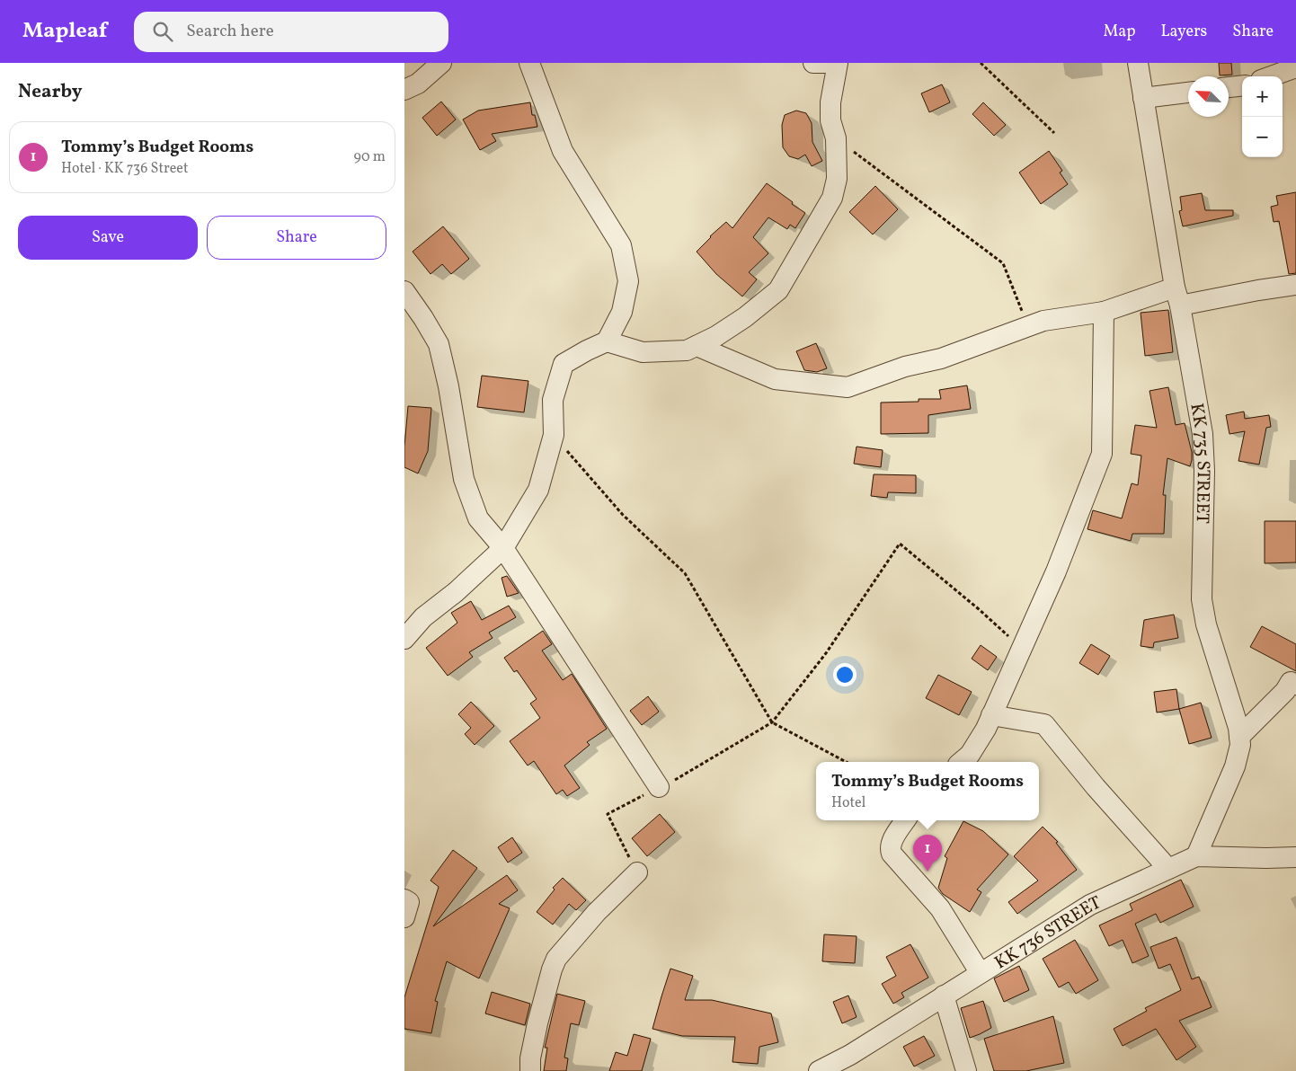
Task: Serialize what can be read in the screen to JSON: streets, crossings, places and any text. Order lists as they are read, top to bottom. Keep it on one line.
{"streets":{"street":["KK 735 STREET","KK 736 STREET"]},"crossings":[["KK 735 STREET","KK 736 STREET"]],"north":"top left","page":{"header":"Mapleaf","search":"Search here","nav":["Map","Layers","Share"],"heading":"Nearby","map_buttons":["+","−"],"list":[{"mark":"1","name":"Tommy’s Budget Rooms","note":"Hotel · KK 736 Street","value":"90 m"}],"buttons":["Save","Share"],"popup":["Tommy’s Budget Rooms","Hotel"],"pins":"1"}}
